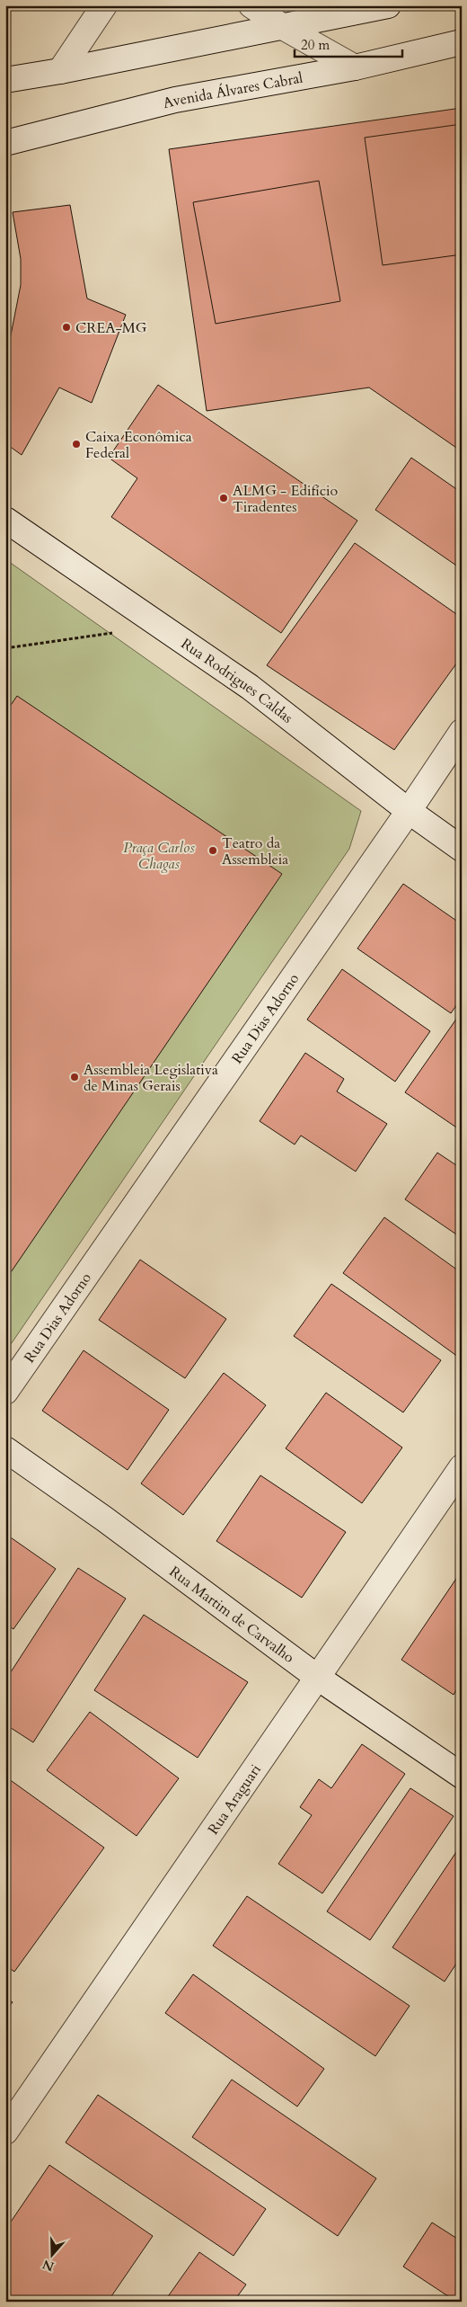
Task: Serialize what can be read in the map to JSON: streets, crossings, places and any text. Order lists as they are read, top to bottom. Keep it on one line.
{"streets":{"street":["Avenida Álvares Cabral","Rua Rodrigues Caldas","Rua Dias Adorno","Rua Martim de Carvalho","Rua Araguari"]},"crossings":[["Rua Rodrigues Caldas","Rua Dias Adorno"],["Rua Martim de Carvalho","Rua Araguari"]],"parks":["Praça Carlos Chagas"],"places":["CREA-MG","Caixa Econômica Federal","ALMG - Edifício Tiradentes","Teatro da Assembleia","Assembleia Legislativa de Minas Gerais"],"scale_bar":"20 m","north":"bottom"}
